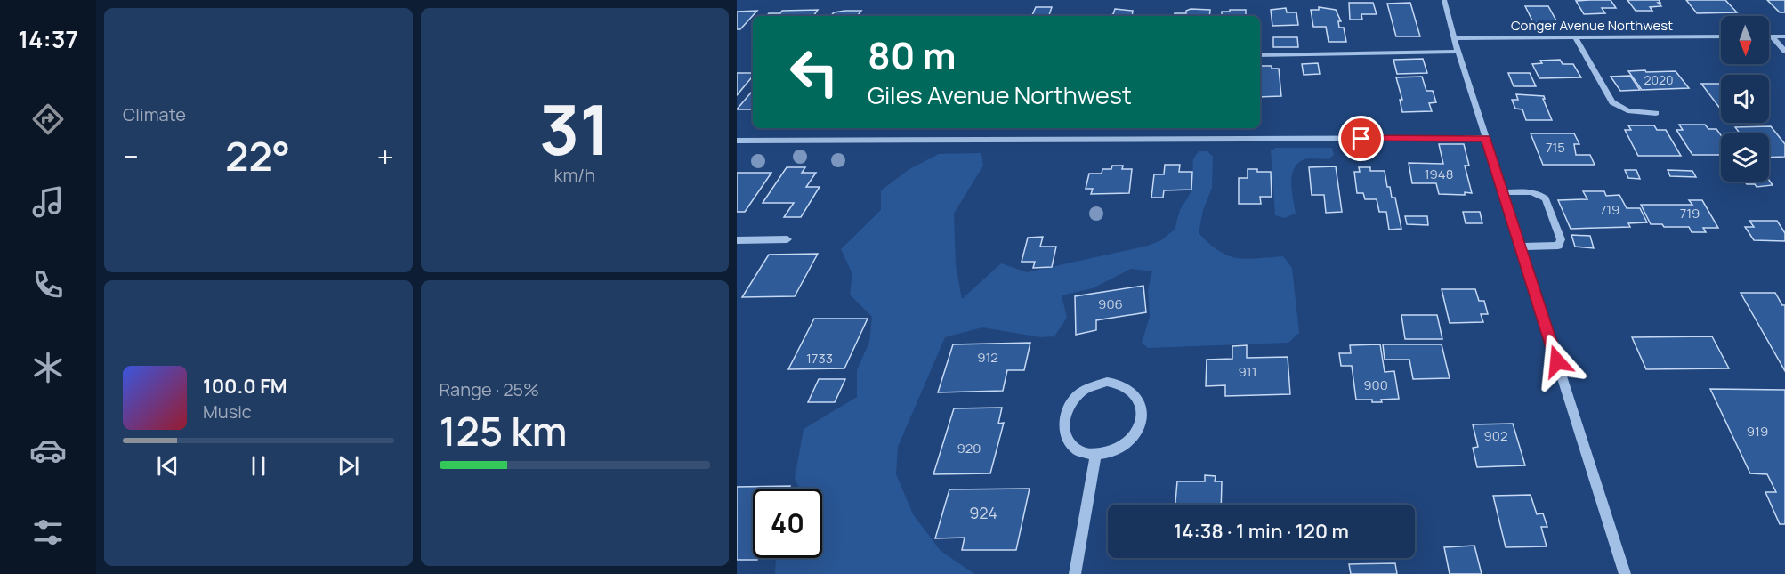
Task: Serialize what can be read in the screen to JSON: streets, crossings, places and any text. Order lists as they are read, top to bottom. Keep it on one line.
{"streets":{"street":["Conger Avenue Northwest"]},"house_numbers":["2020","715","1948","719","719","906","912","1733","911","900","919","902","920","924"],"north":"bottom","page":{"tabs":"14:37","tile":["Climate",["31","km/h"],["Range · 25%","125 km"]],"turn":["80 m","Giles Avenue Northwest"],"heat":["−","22°","+"],"song":["100.0 FM","Music"],"limit":"40","trip":"14:38 · 1 min · 120 m"}}
